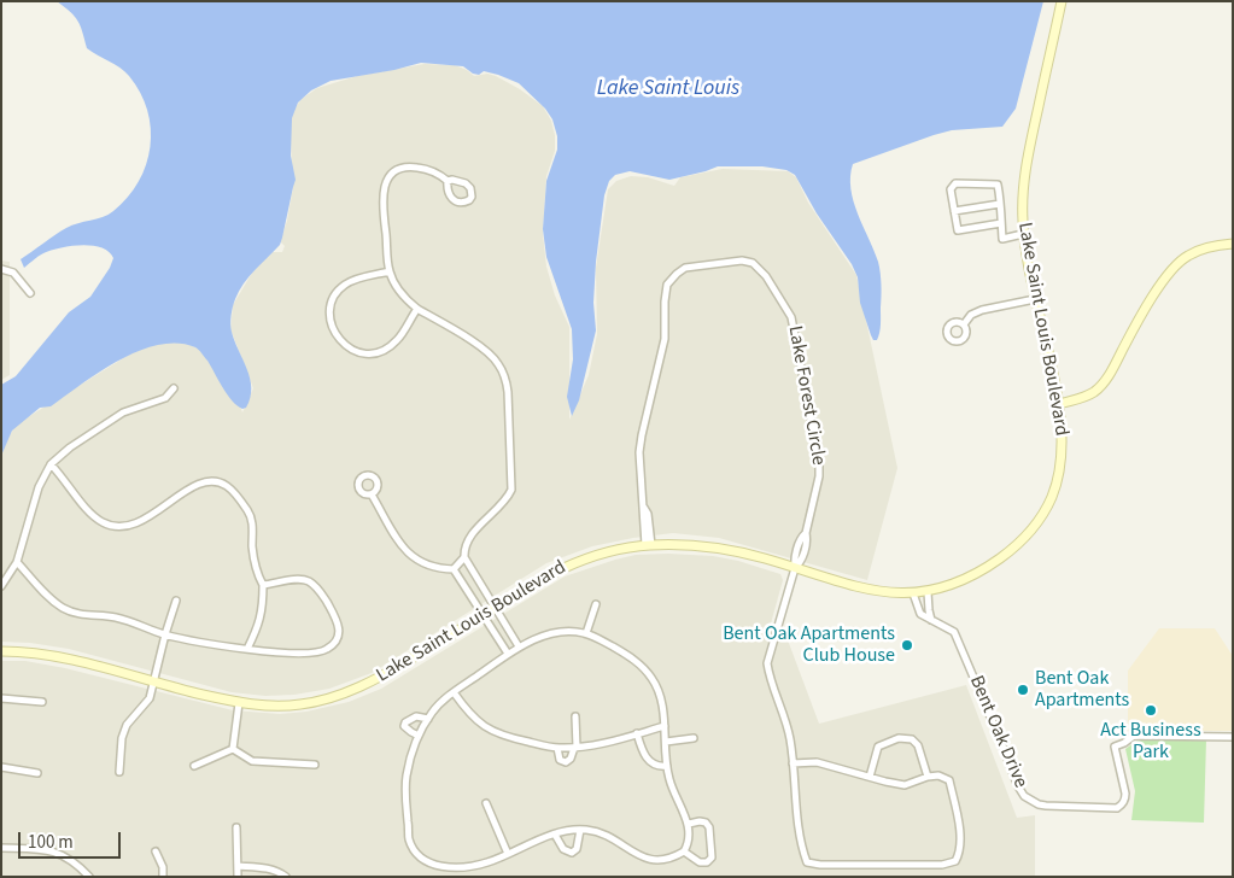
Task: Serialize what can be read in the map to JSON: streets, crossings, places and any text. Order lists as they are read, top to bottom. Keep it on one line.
{"streets":{"main road":["Lake Saint Louis Boulevard"],"street":["Lake Forest Circle","Bent Oak Drive"]},"crossings":[["Lake Saint Louis Boulevard","Lake Forest Circle"],["Lake Saint Louis Boulevard","Bent Oak Drive"]],"water":["Lake Saint Louis"],"places":["Bent Oak Apartments Club House","Bent Oak Apartments","Act Business Park"],"scale_bar":"100 m"}
